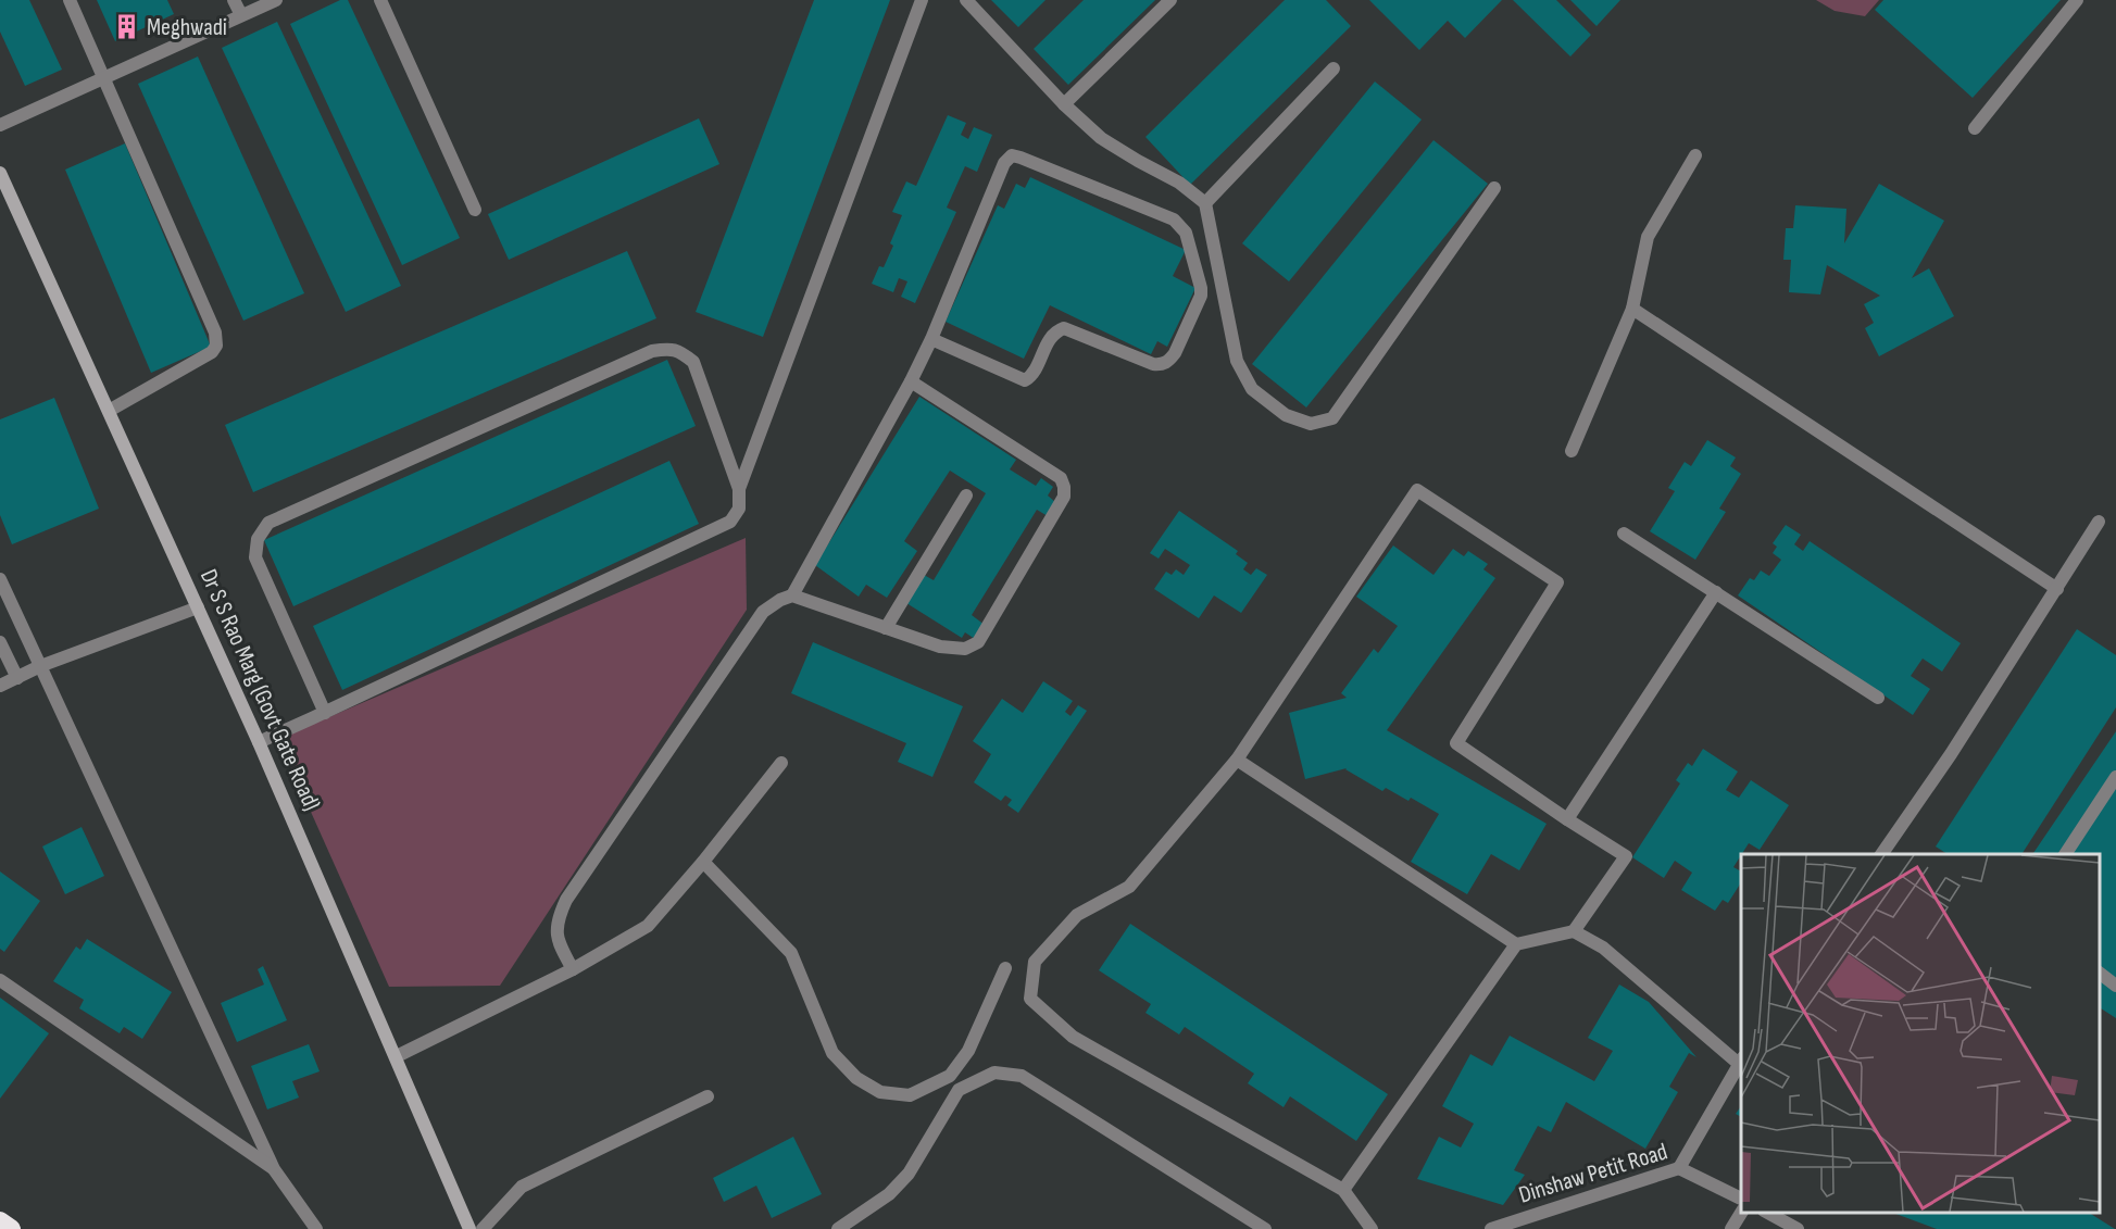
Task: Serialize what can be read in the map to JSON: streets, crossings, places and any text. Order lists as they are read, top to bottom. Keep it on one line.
{"streets":{"main road":["Dr S S Rao Marg (Govt Gate Road)"],"street":["Dinshaw Petit Road"]},"places":{"building":["Meghwadi"]}}
